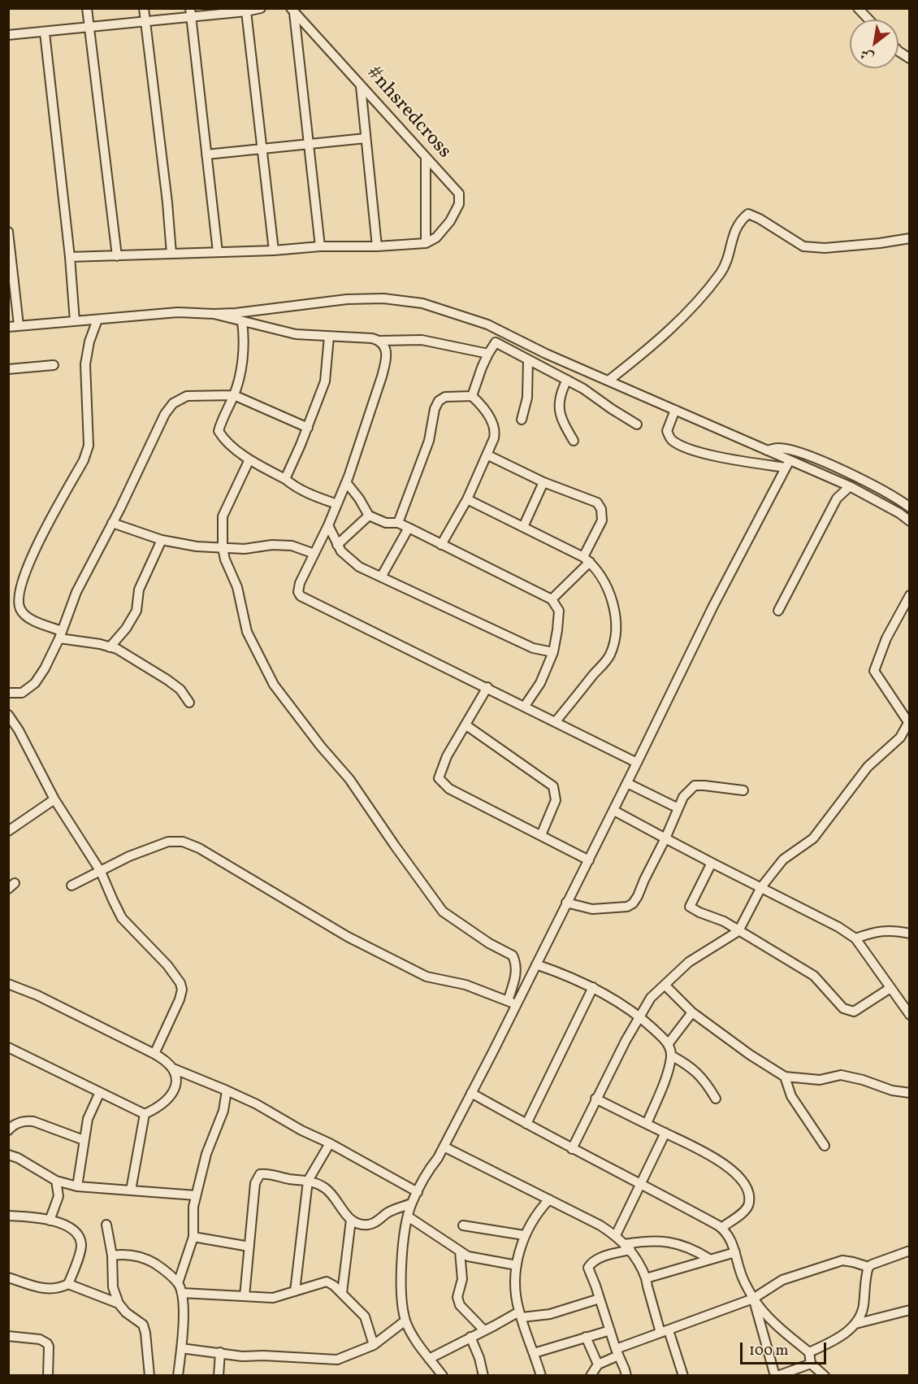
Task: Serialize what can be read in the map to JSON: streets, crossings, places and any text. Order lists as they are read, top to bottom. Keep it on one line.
{"streets":{"street":["#nhsredcross"]},"scale_bar":"100 m","north":"bottom left"}
